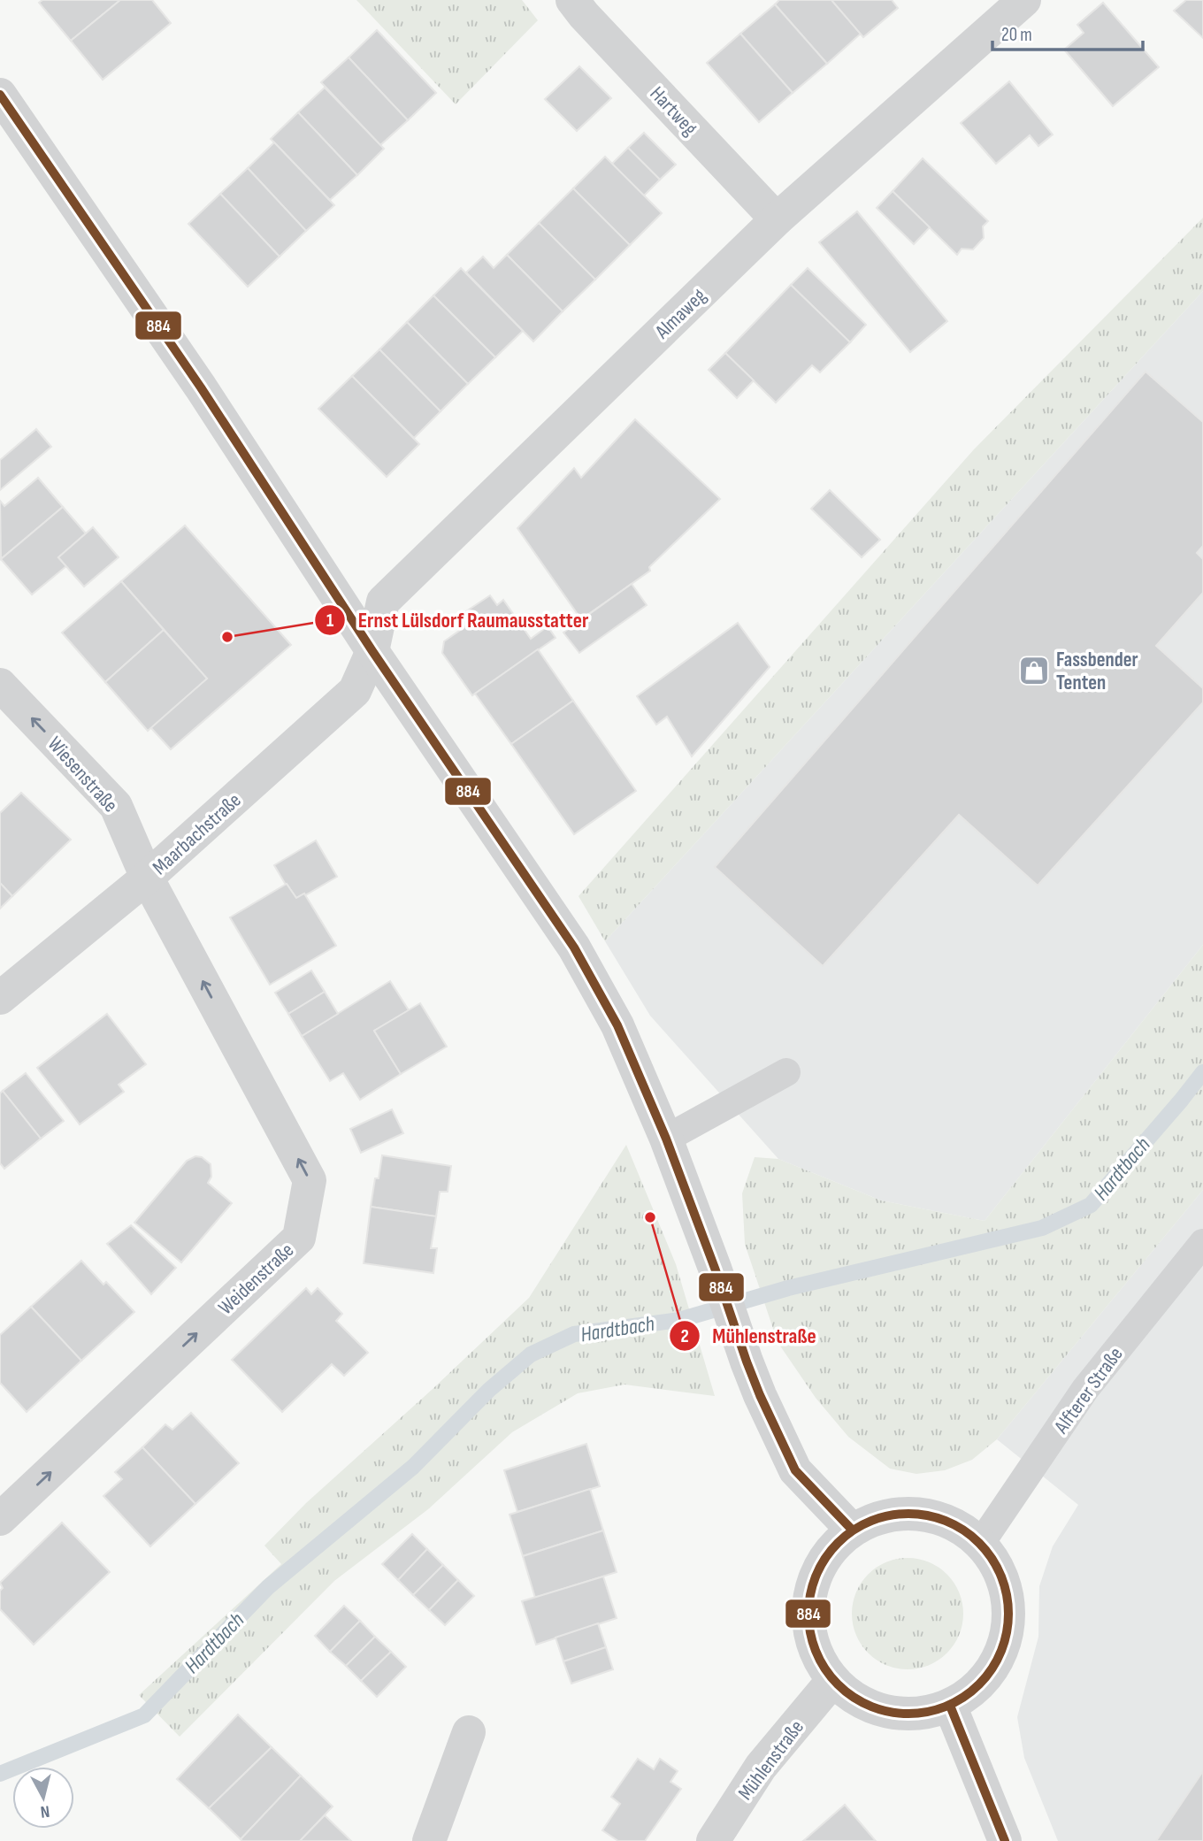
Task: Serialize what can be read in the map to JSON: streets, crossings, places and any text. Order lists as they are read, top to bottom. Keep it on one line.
{"streets":{"street":["Hartweg","Almaweg","Wiesenstraße","Maarbachstraße","Weidenstraße","Mühlenstraße"],"lane":["Alfterer Straße"]},"crossings":[["Hartweg","Almaweg"],["Almaweg","Maarbachstraße"],["Wiesenstraße","Maarbachstraße"],["Wiesenstraße","Weidenstraße"],["Maarbachstraße","Weidenstraße"],["Alfterer Straße","Mühlenstraße"]],"one_way":["Weidenstraße"],"water":["Hardtbach"],"places":{"other":["Ernst Lülsdorf Raumausstatter","Mühlenstraße"],"shop":["Fassbender Tenten"]},"lines":["transit line 884"],"scale_bar":"20 m","north":"bottom"}
